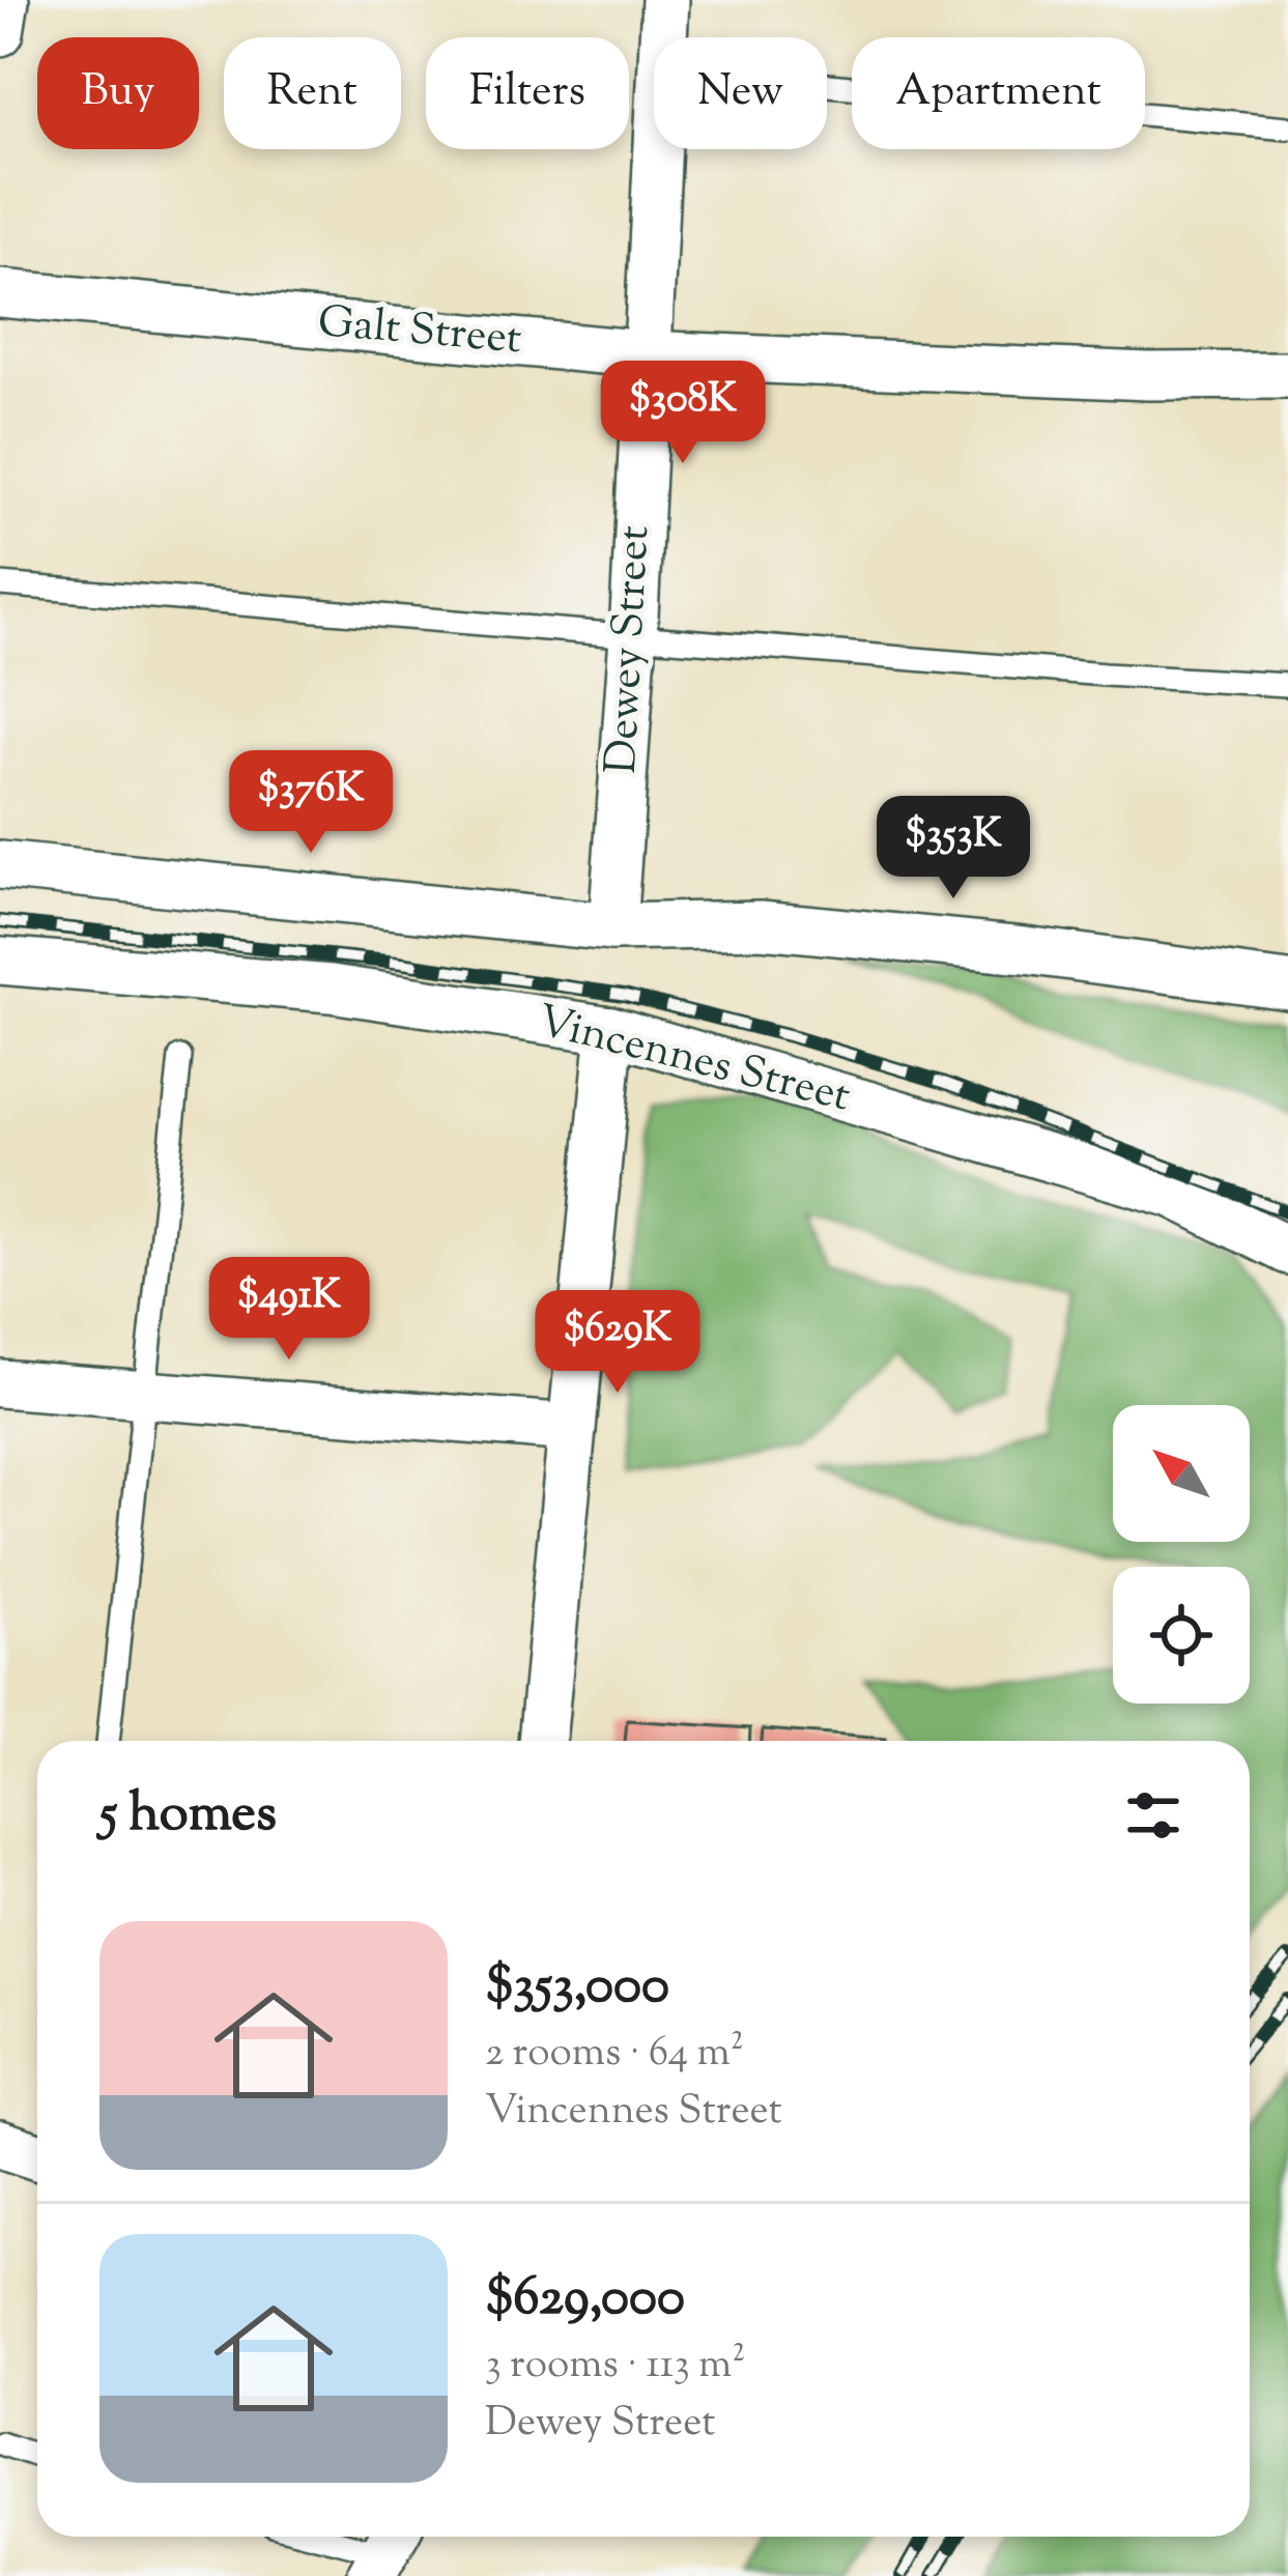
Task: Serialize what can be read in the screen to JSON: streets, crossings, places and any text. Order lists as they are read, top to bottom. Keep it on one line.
{"streets":{"street":["Galt Street","Dewey Street","Vincennes Street"]},"crossings":[["Galt Street","Dewey Street"]],"north":"top left","page":{"chip":["Buy","Rent","Filters","New","Apartment"],"price":["$308K","$376K","$353K","$491K","$629K"],"heading":"5 homes","list":[{"name":"$353,000","note":"2 rooms · 64 m² · Vincennes Street"},{"name":"$629,000","note":"3 rooms · 113 m² · Dewey Street"}]}}
